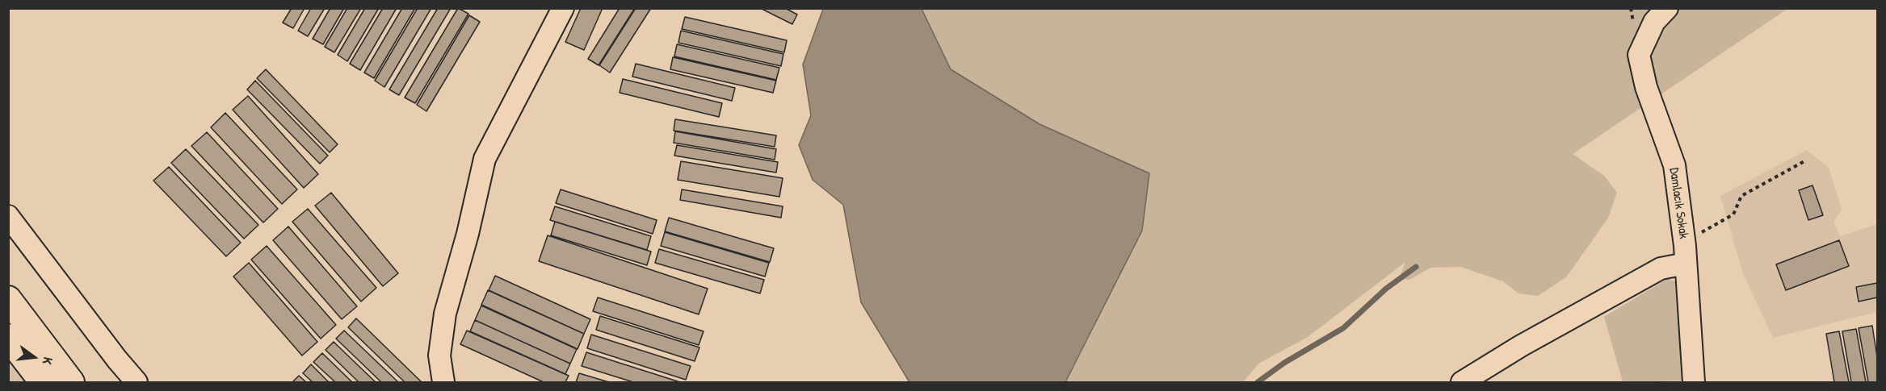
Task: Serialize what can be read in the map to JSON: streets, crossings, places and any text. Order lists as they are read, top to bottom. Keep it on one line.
{"streets":{"street":["Damlacık Sokak"]},"north":"right"}
